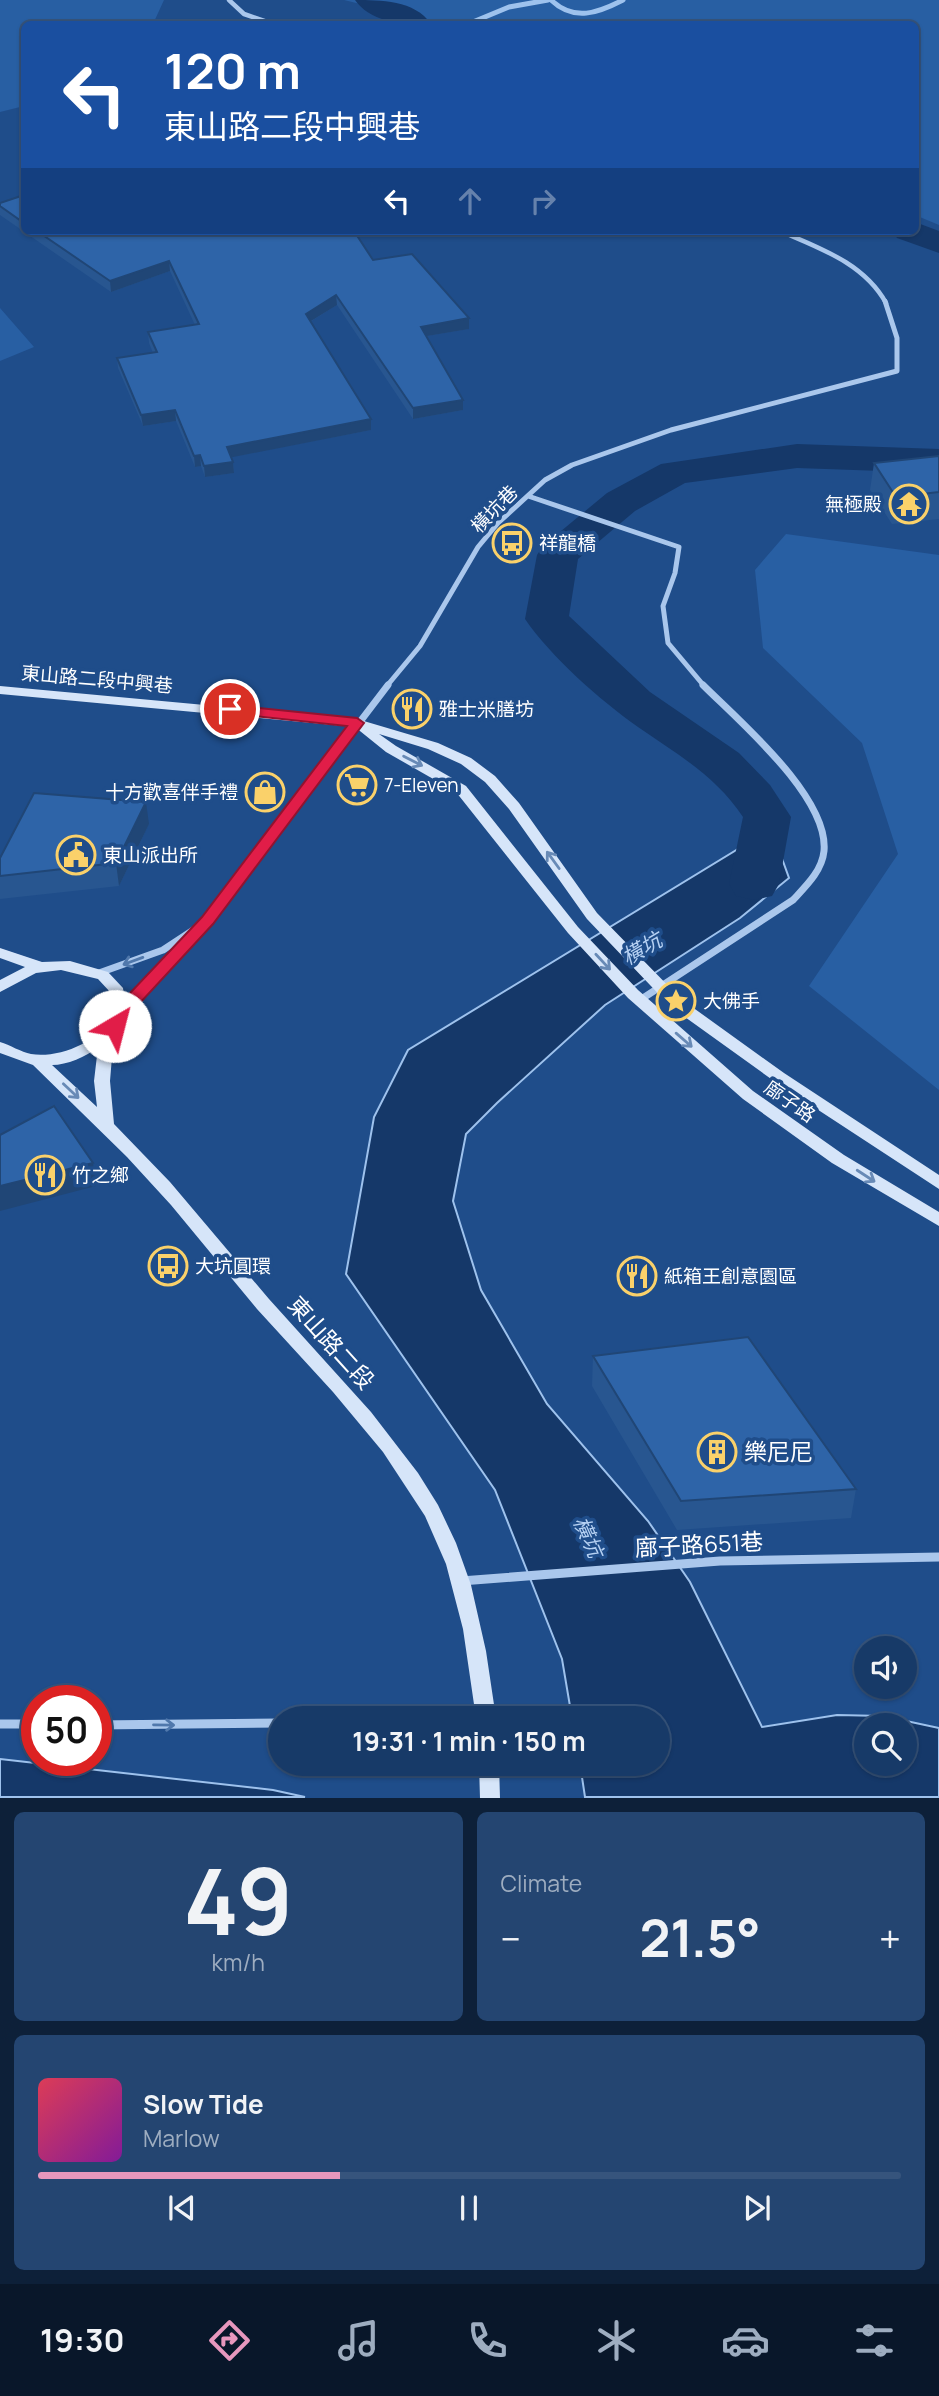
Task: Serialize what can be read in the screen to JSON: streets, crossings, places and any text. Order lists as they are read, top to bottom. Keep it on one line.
{"streets":{"main road":["東山路二段中興巷","廍子路","東山路二段"],"street":["橫坑巷","廍子路651巷"]},"crossings":[["橫坑巷","東山路二段中興巷"],["橫坑巷","廍子路"],["東山路二段中興巷","廍子路"],["東山路二段","廍子路651巷"]],"one_way":["東山路二段中興巷"],"water":["橫坑"],"places":{"temple":["無極殿"],"bus stop":["祥龍橋","大坑圓環"],"restaurant":["雅士米膳坊","竹之鄉","紙箱王創意園區"],"supermarket":["7-Eleven"],"shop":["十方歡喜伴手禮"],"public building":["東山派出所"],"place":["大佛手"],"building":["樂尼尼"]},"page":{"turn":["120 m","東山路二段中興巷"],"limit":"50","trip":"19:31 · 1 min · 150 m","tile":[["49","km/h"],"Climate"],"heat":["−","21.5°","+"],"song":["Slow Tide","Marlow"],"tabs":"19:30"}}
